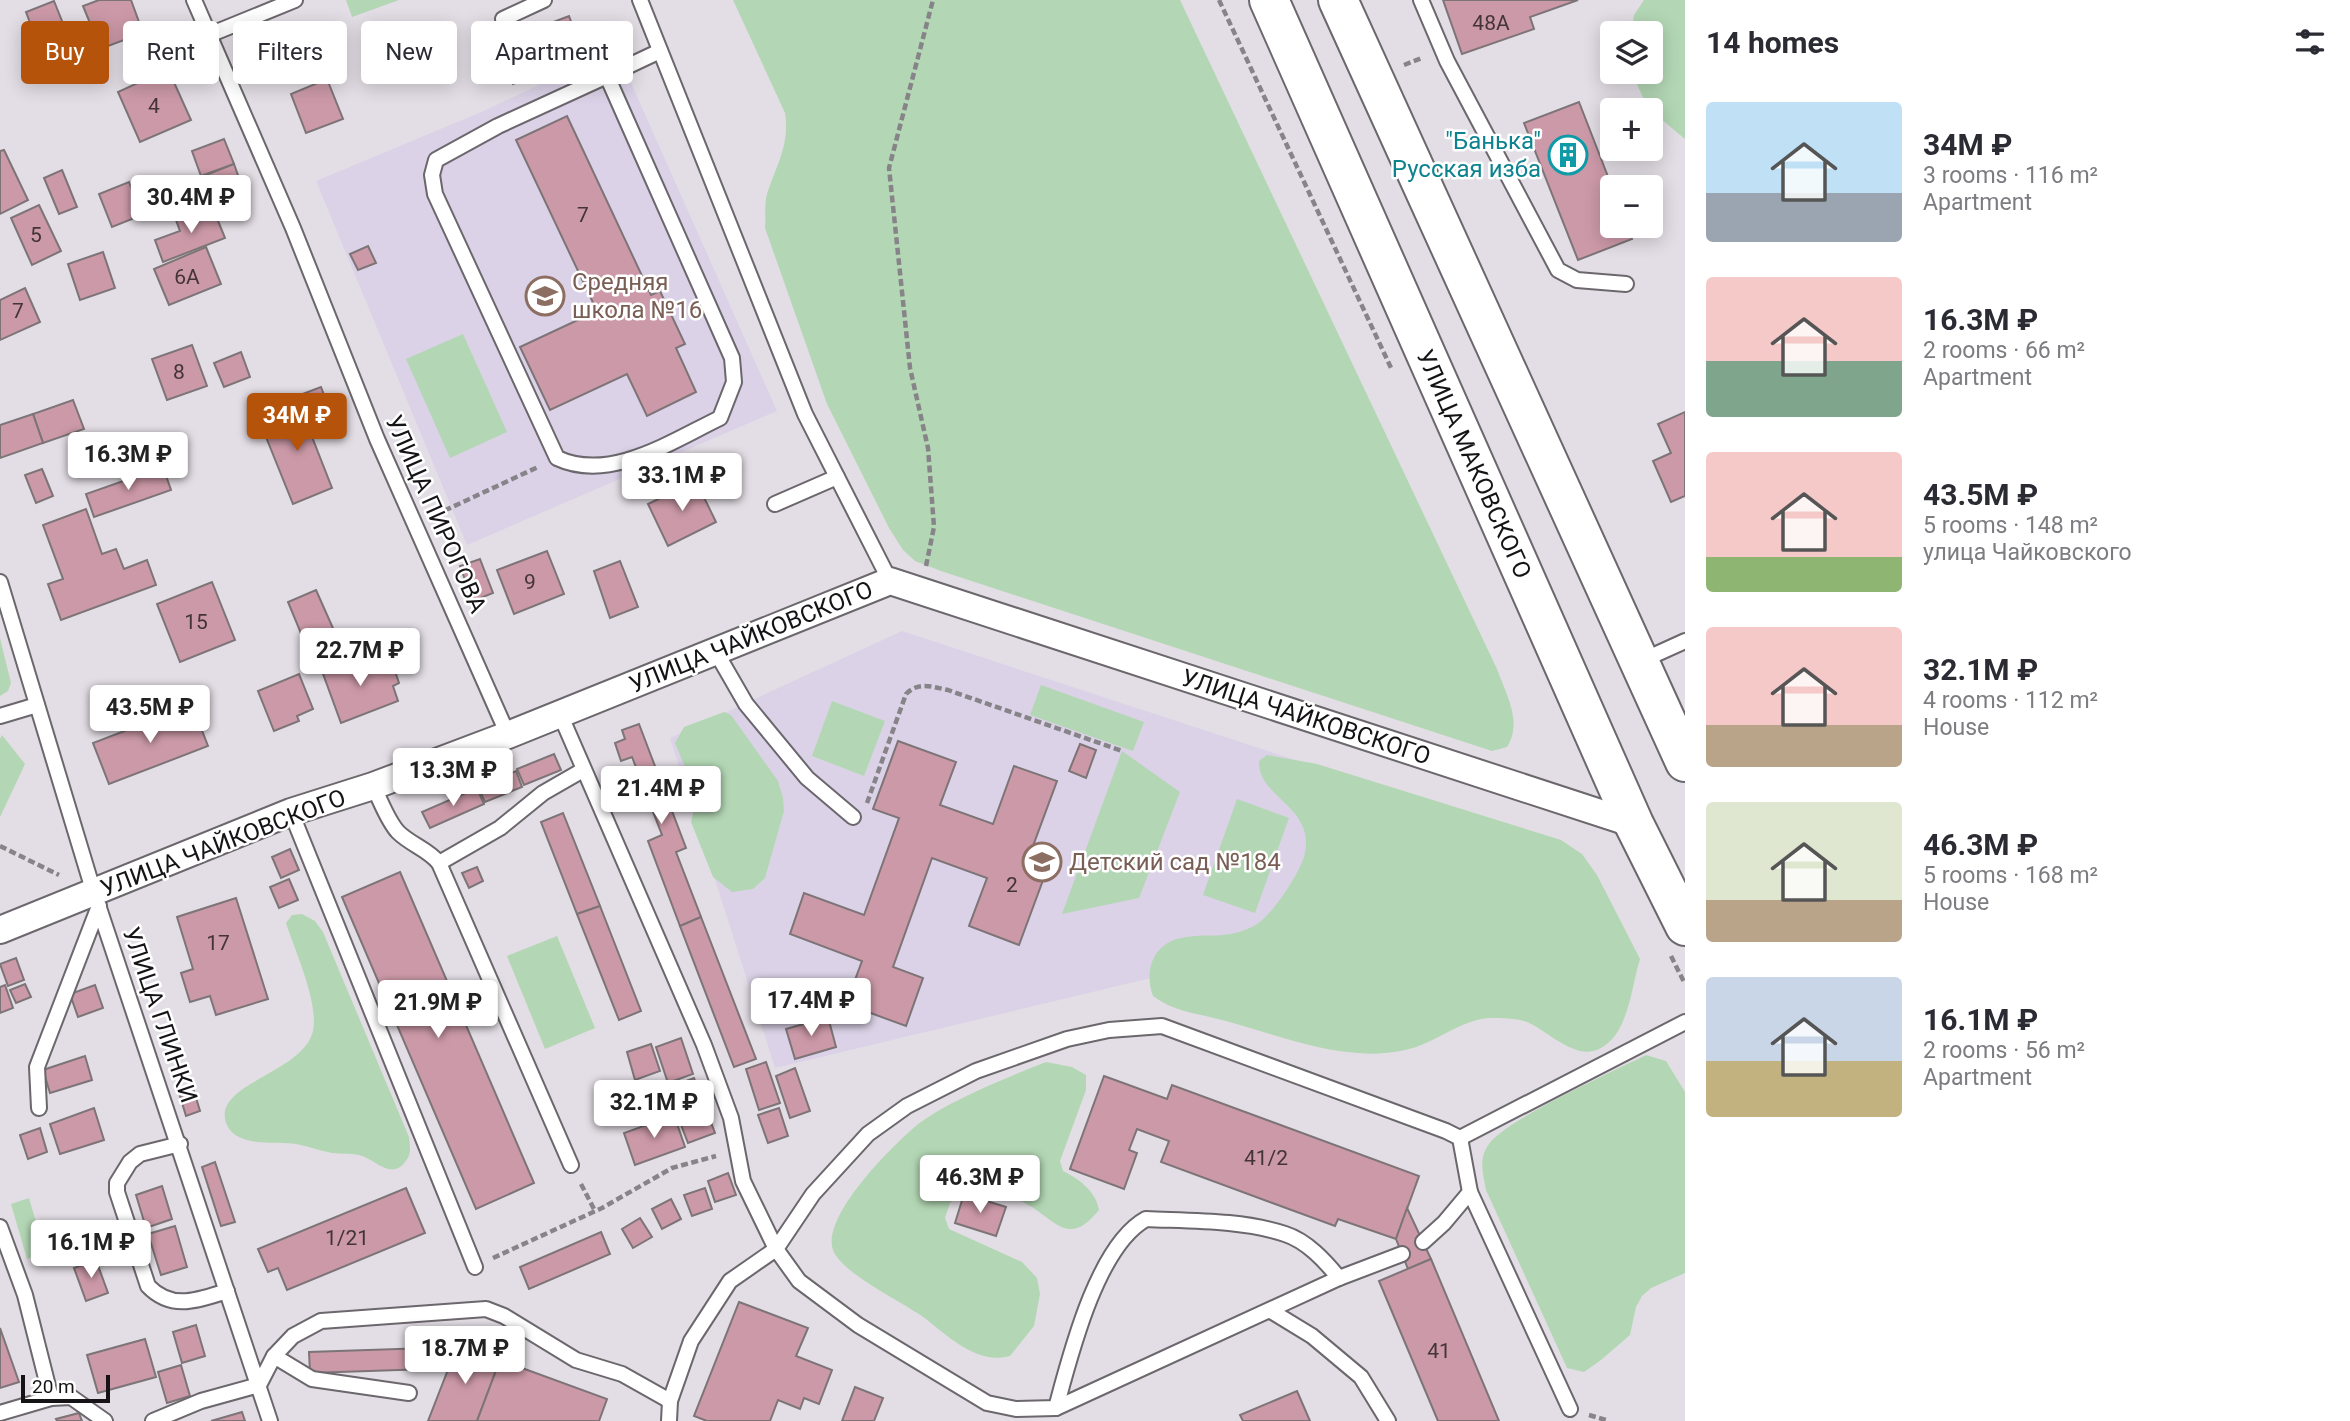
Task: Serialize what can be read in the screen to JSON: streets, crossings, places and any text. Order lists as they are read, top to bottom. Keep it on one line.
{"streets":{"highway":["УЛИЦА МАКОВСКОГО"],"street":["УЛИЦА ЧАЙКОВСКОГО"],"lane":["УЛИЦА ПИРОГОВА","УЛИЦА ГЛИНКИ"]},"crossings":[["УЛИЦА МАКОВСКОГО","УЛИЦА ЧАЙКОВСКОГО"],["УЛИЦА ПИРОГОВА","УЛИЦА ЧАЙКОВСКОГО"],["УЛИЦА ЧАЙКОВСКОГО","УЛИЦА ГЛИНКИ"]],"places":{"building":["\"Банька\" Русская изба"],"school or university":["Средняя школа №16","Детский сад №184"]},"house_numbers":["48А","4","7","5","6А","7","8","9","15","2","17","41/2","1/21","41"],"scale_bar":"20 m","page":{"heading":"14 homes","map_buttons":["+","−"],"chip":["Buy","Rent","Filters","New","Apartment"],"list":[{"name":"34M ₽","note":"3 rooms · 116 m² · Apartment"},{"name":"16.3M ₽","note":"2 rooms · 66 m² · Apartment"},{"name":"43.5M ₽","note":"5 rooms · 148 m² · улица Чайковского"},{"name":"32.1M ₽","note":"4 rooms · 112 m² · House"},{"name":"46.3M ₽","note":"5 rooms · 168 m² · House"},{"name":"16.1M ₽","note":"2 rooms · 56 m² · Apartment"}],"price":["30.4M ₽","34M ₽","16.3M ₽","33.1M ₽","22.7M ₽","43.5M ₽","13.3M ₽","21.4M ₽","17.4M ₽","21.9M ₽","32.1M ₽","46.3M ₽","16.1M ₽","18.7M ₽"],"scale":"20 m"}}
